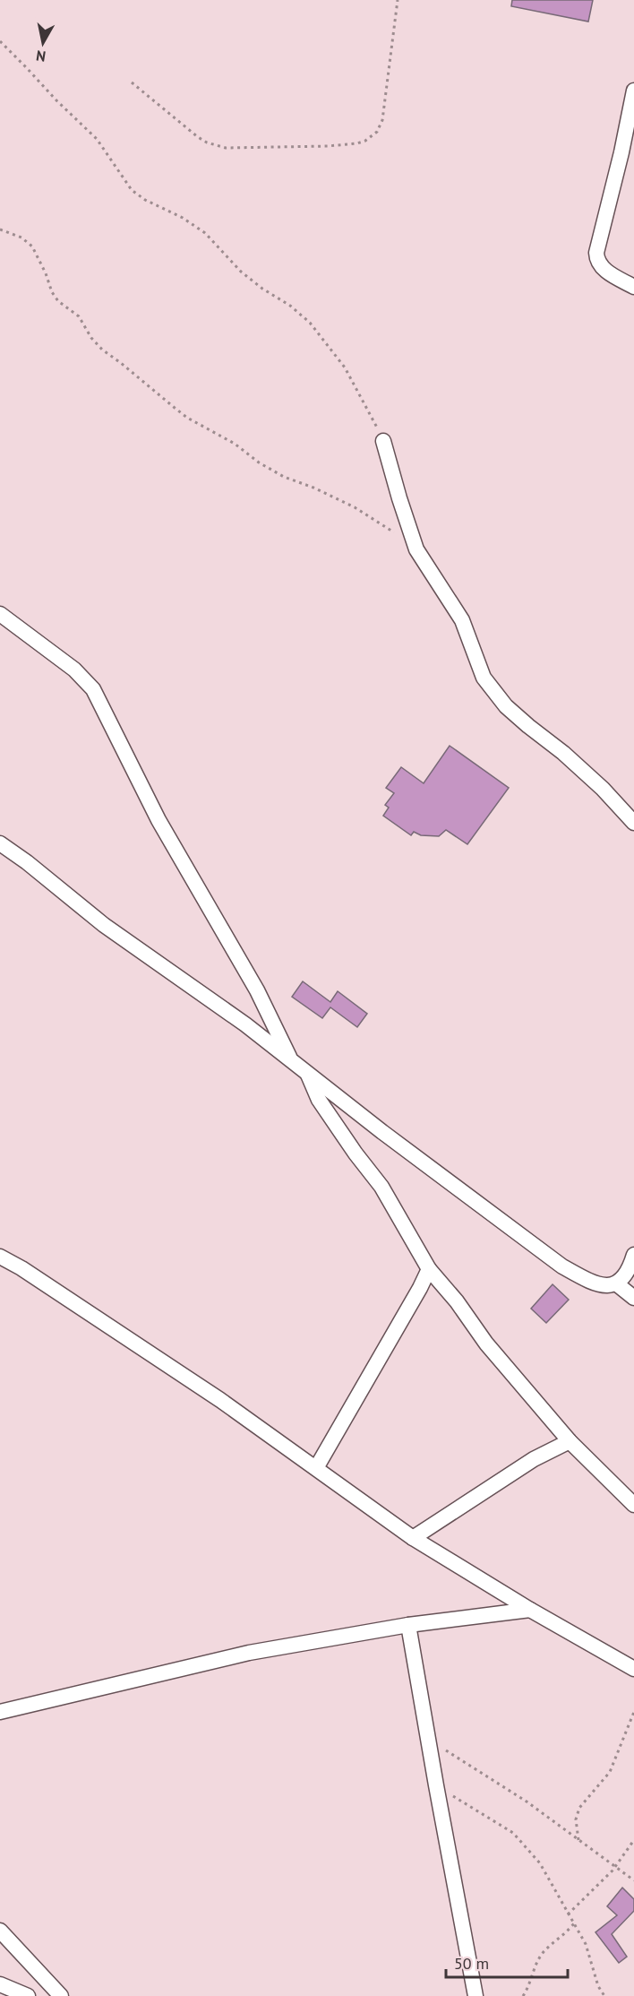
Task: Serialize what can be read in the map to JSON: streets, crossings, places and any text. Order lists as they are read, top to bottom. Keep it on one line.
{"scale_bar":"50 m","north":"bottom"}
